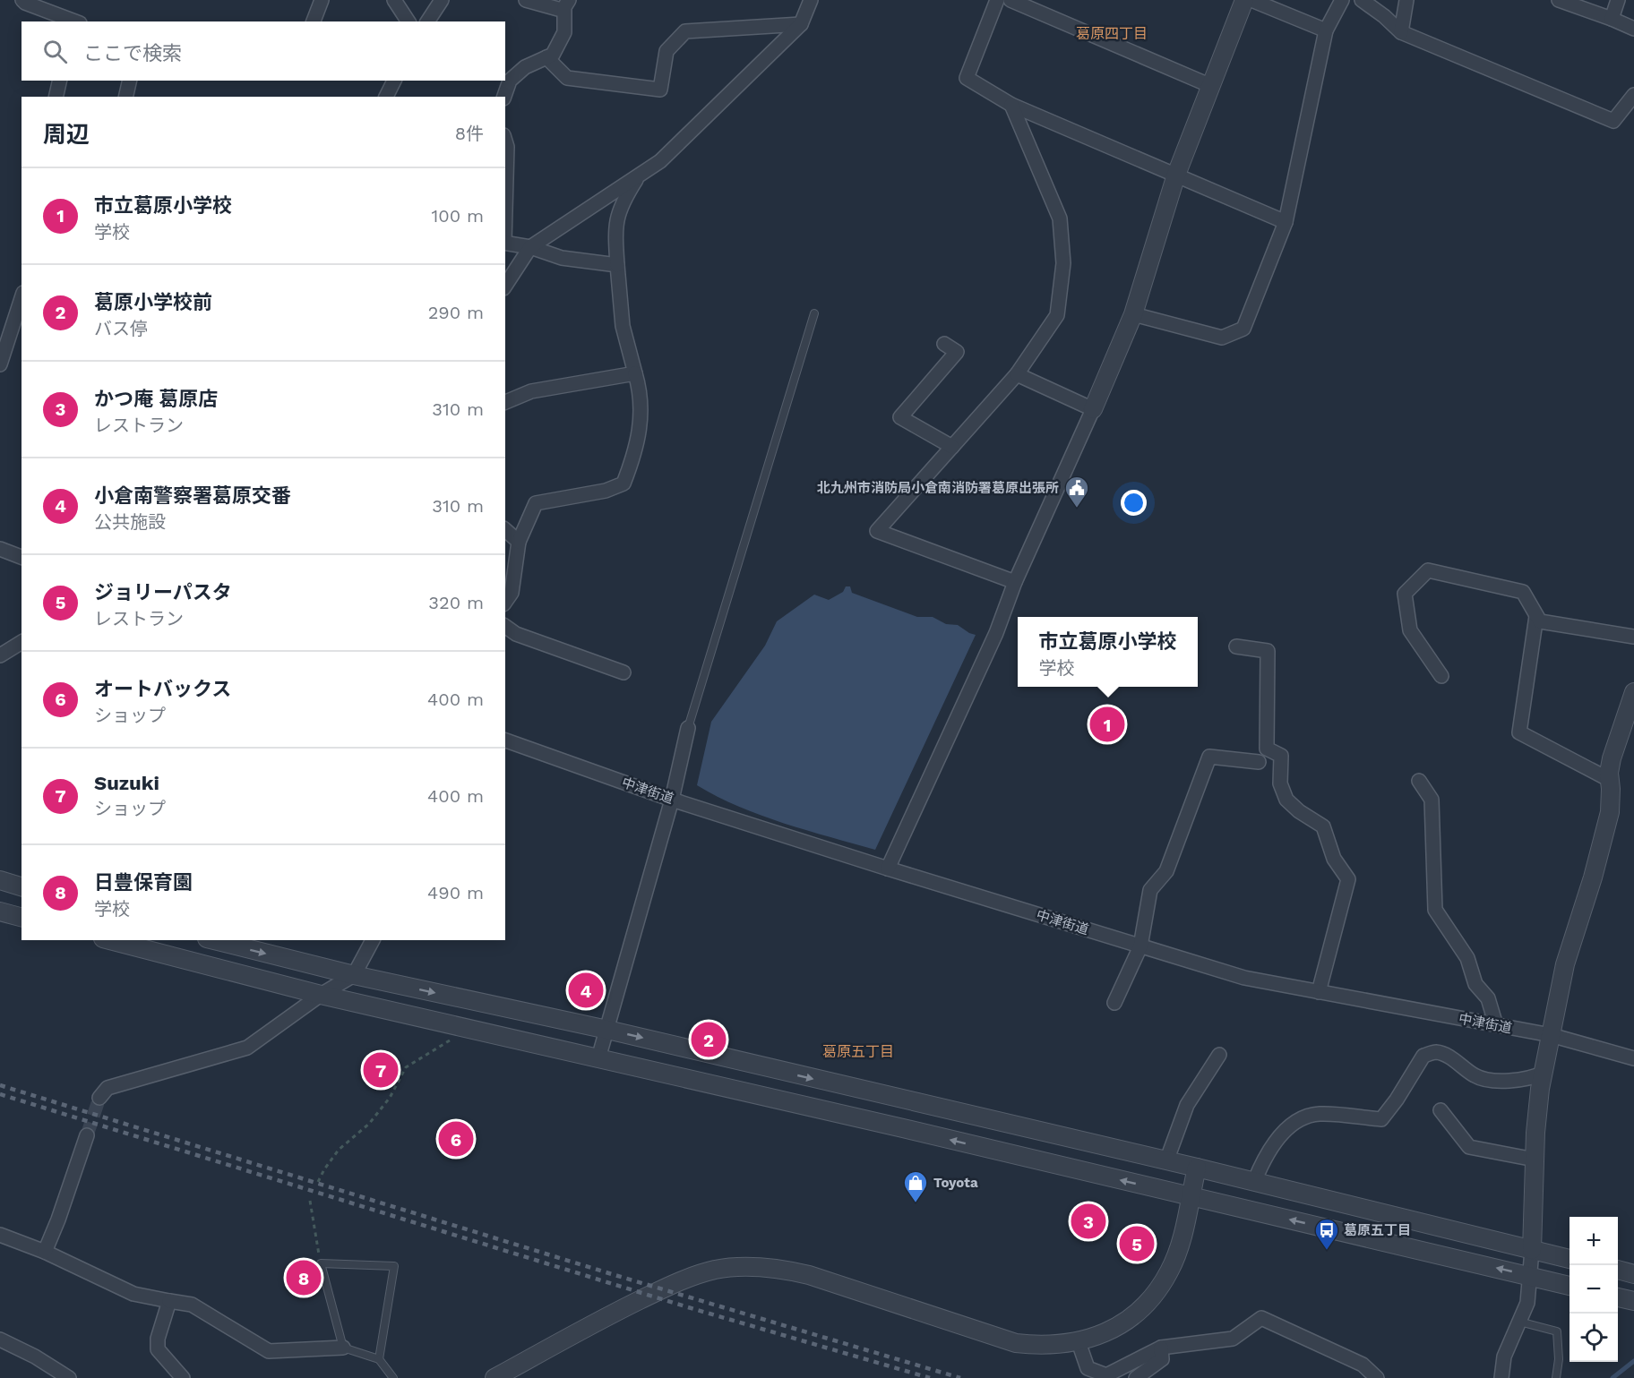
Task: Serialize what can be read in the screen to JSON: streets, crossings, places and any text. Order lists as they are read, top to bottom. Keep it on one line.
{"streets":{"street":["中津街道"]},"districts":["葛原四丁目","葛原五丁目"],"places":{"public building":["北九州市消防局小倉南消防署葛原出張所"],"shop":["Toyota"],"bus stop":["葛原五丁目"]},"page":{"search":"ここで検索","heading":["周辺","8件"],"list":[{"mark":"1","name":"市立葛原小学校","note":"学校","value":"100 m"},{"mark":"2","name":"葛原小学校前","note":"バス停","value":"290 m"},{"mark":"3","name":"かつ庵 葛原店","note":"レストラン","value":"310 m"},{"mark":"4","name":"小倉南警察署葛原交番","note":"公共施設","value":"310 m"},{"mark":"5","name":"ジョリーパスタ","note":"レストラン","value":"320 m"},{"mark":"6","name":"オートバックス","note":"ショップ","value":"400 m"},{"mark":"7","name":"Suzuki","note":"ショップ","value":"400 m"},{"mark":"8","name":"日豊保育園","note":"学校","value":"490 m"}],"popup":["市立葛原小学校","学校"],"pins":["1","4","2","7","6","3","5","8"],"map_buttons":["+","−"]}}
